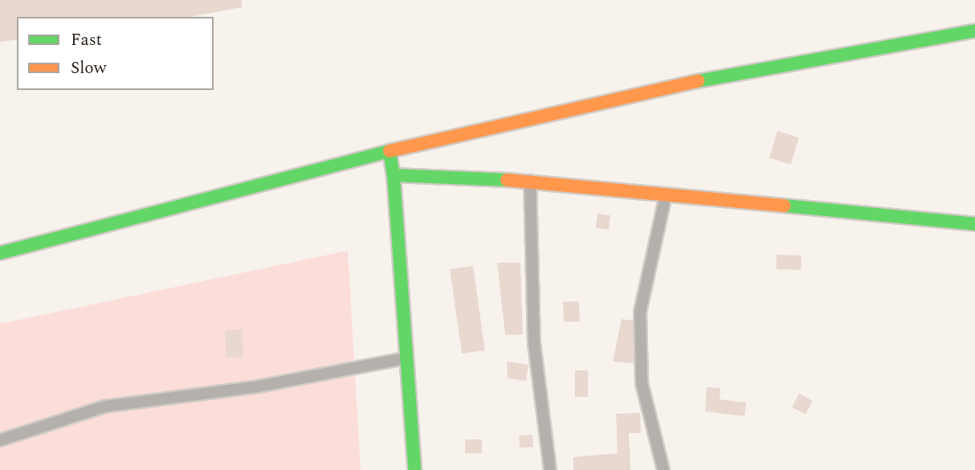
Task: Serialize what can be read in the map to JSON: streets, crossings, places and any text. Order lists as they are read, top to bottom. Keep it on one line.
{"legend":["Fast","Slow"]}
